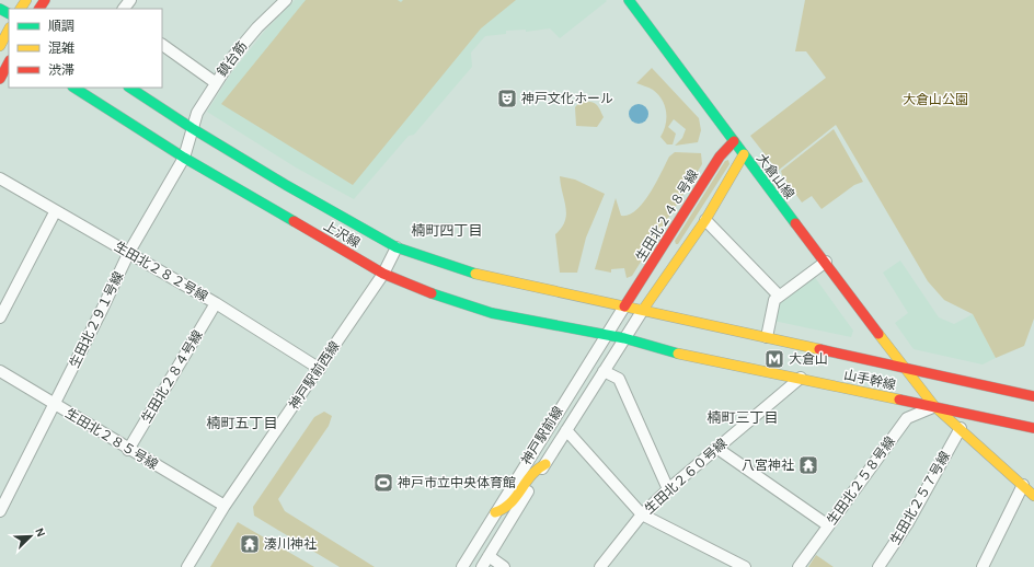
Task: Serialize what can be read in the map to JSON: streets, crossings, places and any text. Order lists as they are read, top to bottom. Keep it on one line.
{"streets":{"main road":["大倉山線","生田北２４８号線","上沢線","山手幹線"],"street":["鎮台筋","生田北２８２号線","生田北２９１号線","神戸駅前西線","生田北２８４号線","神戸駅前線","生田北２８５号線","生田北２６０号線","生田北２５８号線","生田北２５７号線"]},"crossings":[["鎮台筋","上沢線"],["鎮台筋","生田北２９１号線"],["大倉山線","生田北２４８号線"],["大倉山線","山手幹線"],["大倉山線","生田北２５８号線"],["生田北２４８号線","上沢線"],["生田北２４８号線","山手幹線"],["生田北２４８号線","神戸駅前線"],["上沢線","生田北２９１号線"],["上沢線","神戸駅前西線"],["上沢線","山手幹線"],["上沢線","神戸駅前線"],["生田北２８２号線","生田北２９１号線"],["生田北２８２号線","神戸駅前西線"],["生田北２８２号線","生田北２８４号線"],["生田北２９１号線","生田北２８５号線"],["神戸駅前西線","生田北２８５号線"],["生田北２８４号線","生田北２８５号線"],["山手幹線","神戸駅前線"],["山手幹線","生田北２６０号線"],["山手幹線","生田北２５８号線"]],"districts":["楠町四丁目","楠町三丁目","楠町五丁目"],"parks":["大倉山公園"],"places":{"theatre":["神戸文化ホール"],"metro station":["大倉山"],"temple":["八宮神社","湊川神社"],"sports":["神戸市立中央体育館"]},"legend":["順調","混雑","渋滞"],"north":"top right"}
